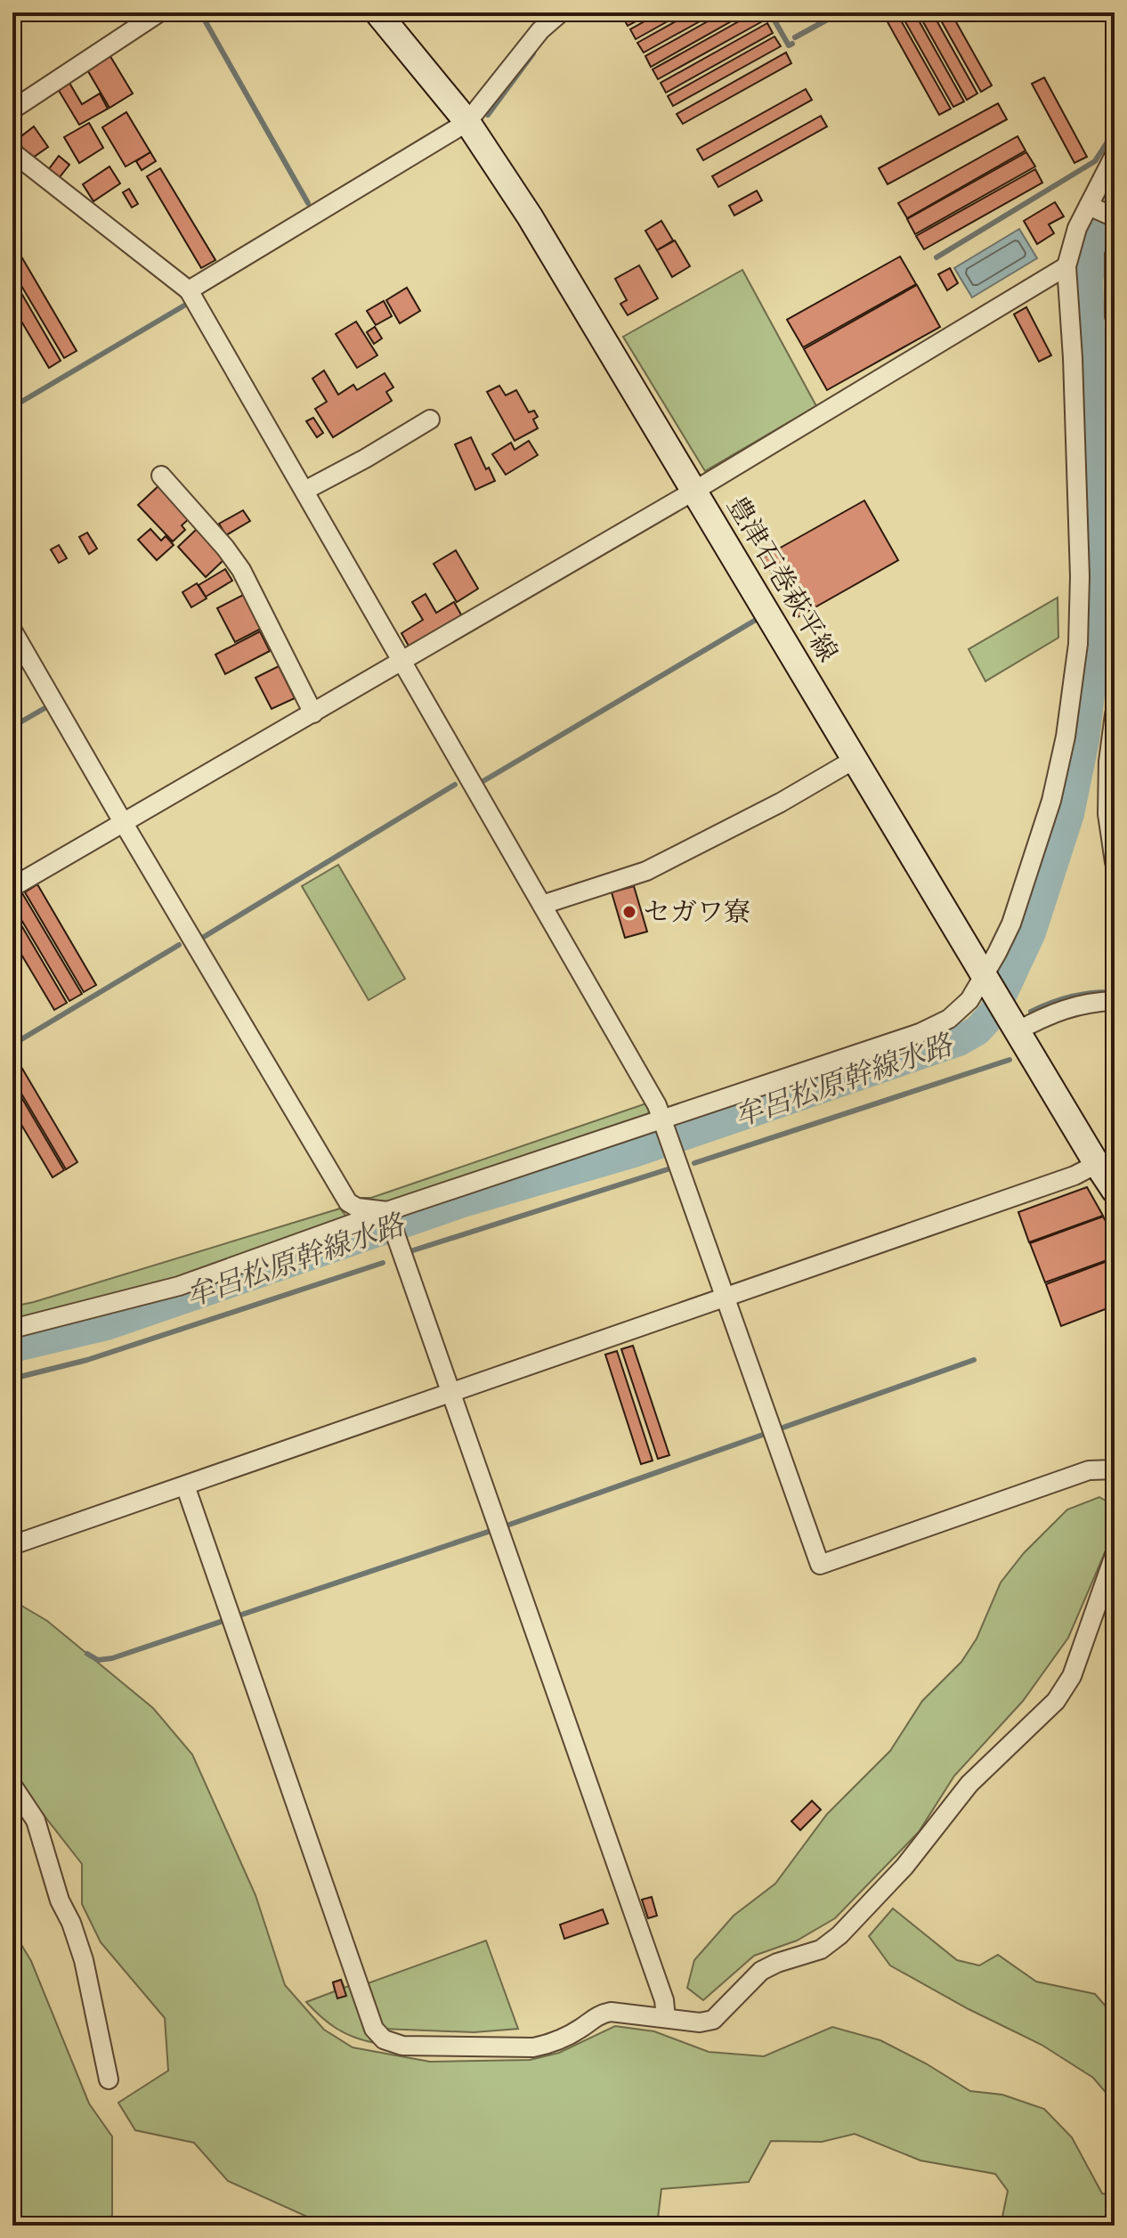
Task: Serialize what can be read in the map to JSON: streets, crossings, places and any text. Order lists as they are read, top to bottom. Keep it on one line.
{"streets":{"main road":["豊津石巻萩平線"]},"water":["牟呂松原幹線水路"],"places":["セガワ寮"]}
